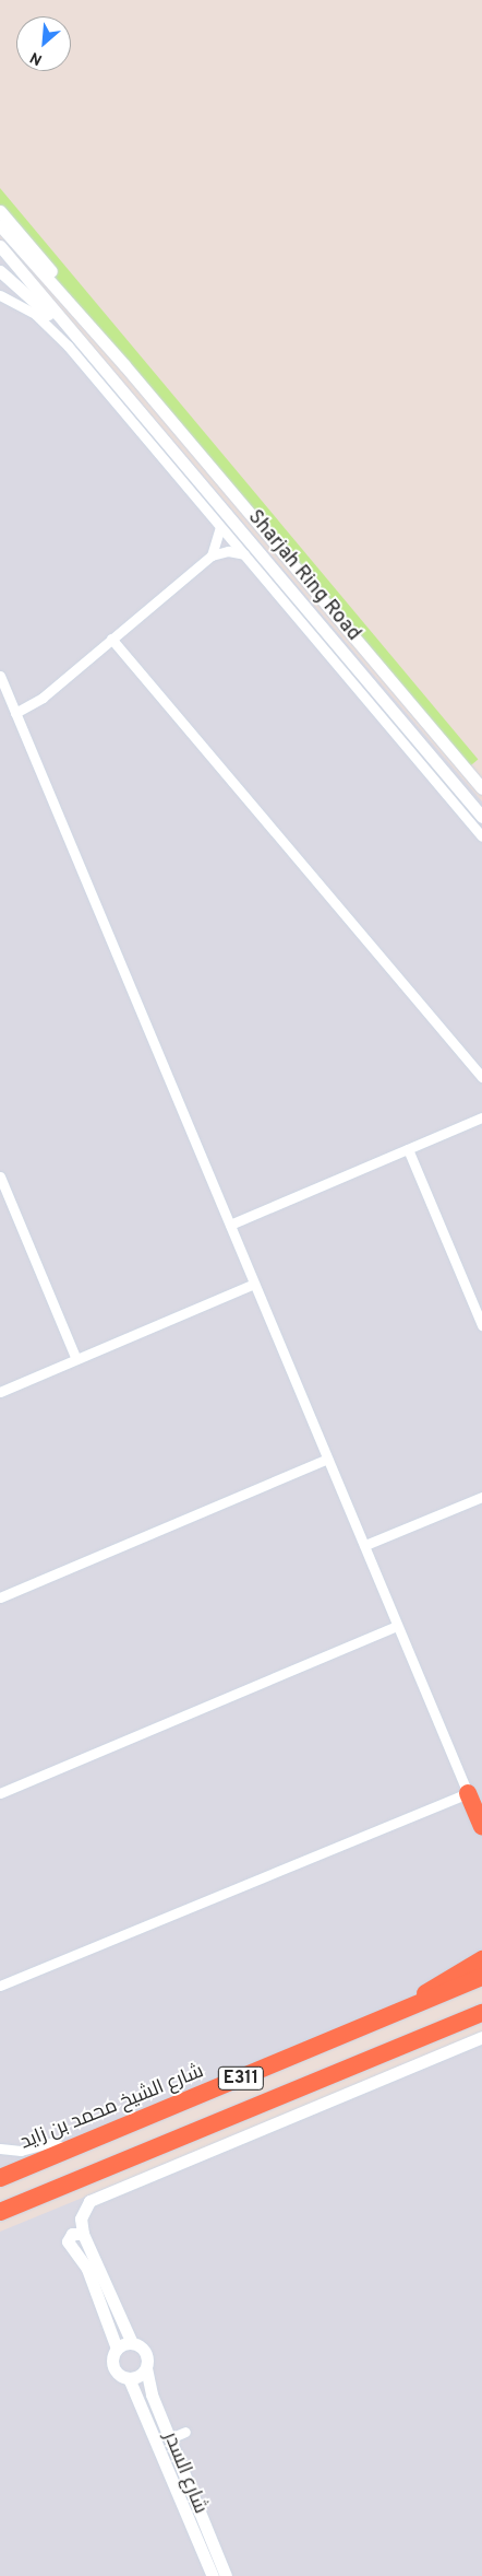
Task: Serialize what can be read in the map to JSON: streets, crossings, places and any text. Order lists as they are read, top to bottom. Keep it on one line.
{"streets":{"highway":["E311","شارع الشيخ محمد بن زايد"],"street":["Sharjah Ring Road","شارع السدر"]},"north":"bottom left"}
